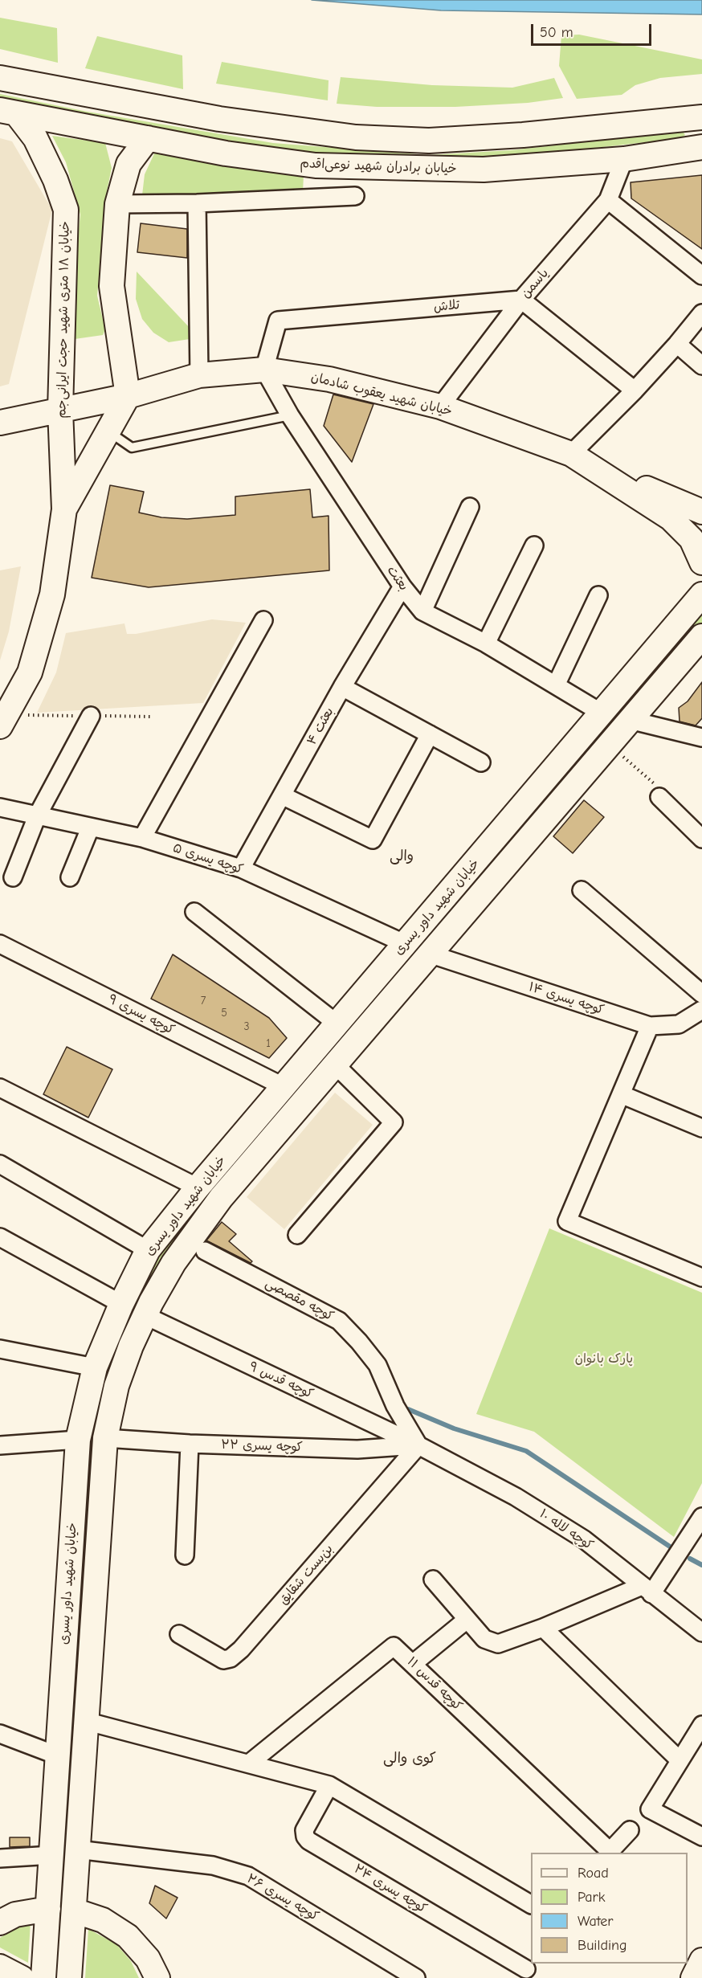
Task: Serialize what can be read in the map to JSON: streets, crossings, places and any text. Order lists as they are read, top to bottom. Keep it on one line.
{"streets":{"main road":["خیابان برادران شهید نوعی‌اقدم","خیابان ۱۸ متری شهید حجت ایرانی‌جم","خیابان شهید یعقوب شادمان","خیابان شهید داور یسری"],"street":["یاسمن","تلاش","بعثت","بعثت ۴","کوچه یسری ۵","کوچه یسری ۱۴","کوچه یسری ۹","کوچه مقصصی","کوچه قدس ۹","کوچه یسری ۲۲","کوچه لاله ۱۰","بن‌بست شقایق","کوچه قدس ۱۱","کوچه یسری ۲۴","کوچه یسری ۲۶"]},"crossings":[["خیابان برادران شهید نوعی‌اقدم","یاسمن"],["خیابان برادران شهید نوعی‌اقدم","خیابان ۱۸ متری شهید حجت ایرانی‌جم"],["یاسمن","تلاش"],["یاسمن","خیابان شهید یعقوب شادمان"],["تلاش","خیابان شهید یعقوب شادمان"],["تلاش","بعثت"],["خیابان ۱۸ متری شهید حجت ایرانی‌جم","خیابان شهید یعقوب شادمان"],["خیابان شهید یعقوب شادمان","بعثت"],["بعثت","بعثت ۴"],["بعثت","خیابان شهید داور یسری"],["بعثت ۴","کوچه یسری ۵"],["کوچه یسری ۵","خیابان شهید داور یسری"],["خیابان شهید داور یسری","کوچه یسری ۱۴"],["خیابان شهید داور یسری","کوچه یسری ۹"],["خیابان شهید داور یسری","کوچه قدس ۹"],["خیابان شهید داور یسری","کوچه یسری ۲۲"],["خیابان شهید داور یسری","کوچه یسری ۲۶"],["کوچه مقصصی","کوچه قدس ۹"],["کوچه مقصصی","کوچه یسری ۲۲"],["کوچه مقصصی","کوچه لاله ۱۰"],["کوچه مقصصی","بن‌بست شقایق"],["کوچه قدس ۹","کوچه یسری ۲۲"],["کوچه قدس ۹","کوچه لاله ۱۰"],["کوچه قدس ۹","بن‌بست شقایق"],["کوچه یسری ۲۲","کوچه لاله ۱۰"],["کوچه یسری ۲۲","بن‌بست شقایق"],["کوچه لاله ۱۰","بن‌بست شقایق"]],"districts":["والی","کوی والی"],"parks":["پارک بانوان"],"house_numbers":["7","5","3","1"],"legend":["Road","Park","Water","Building"],"scale_bar":"50 m"}
